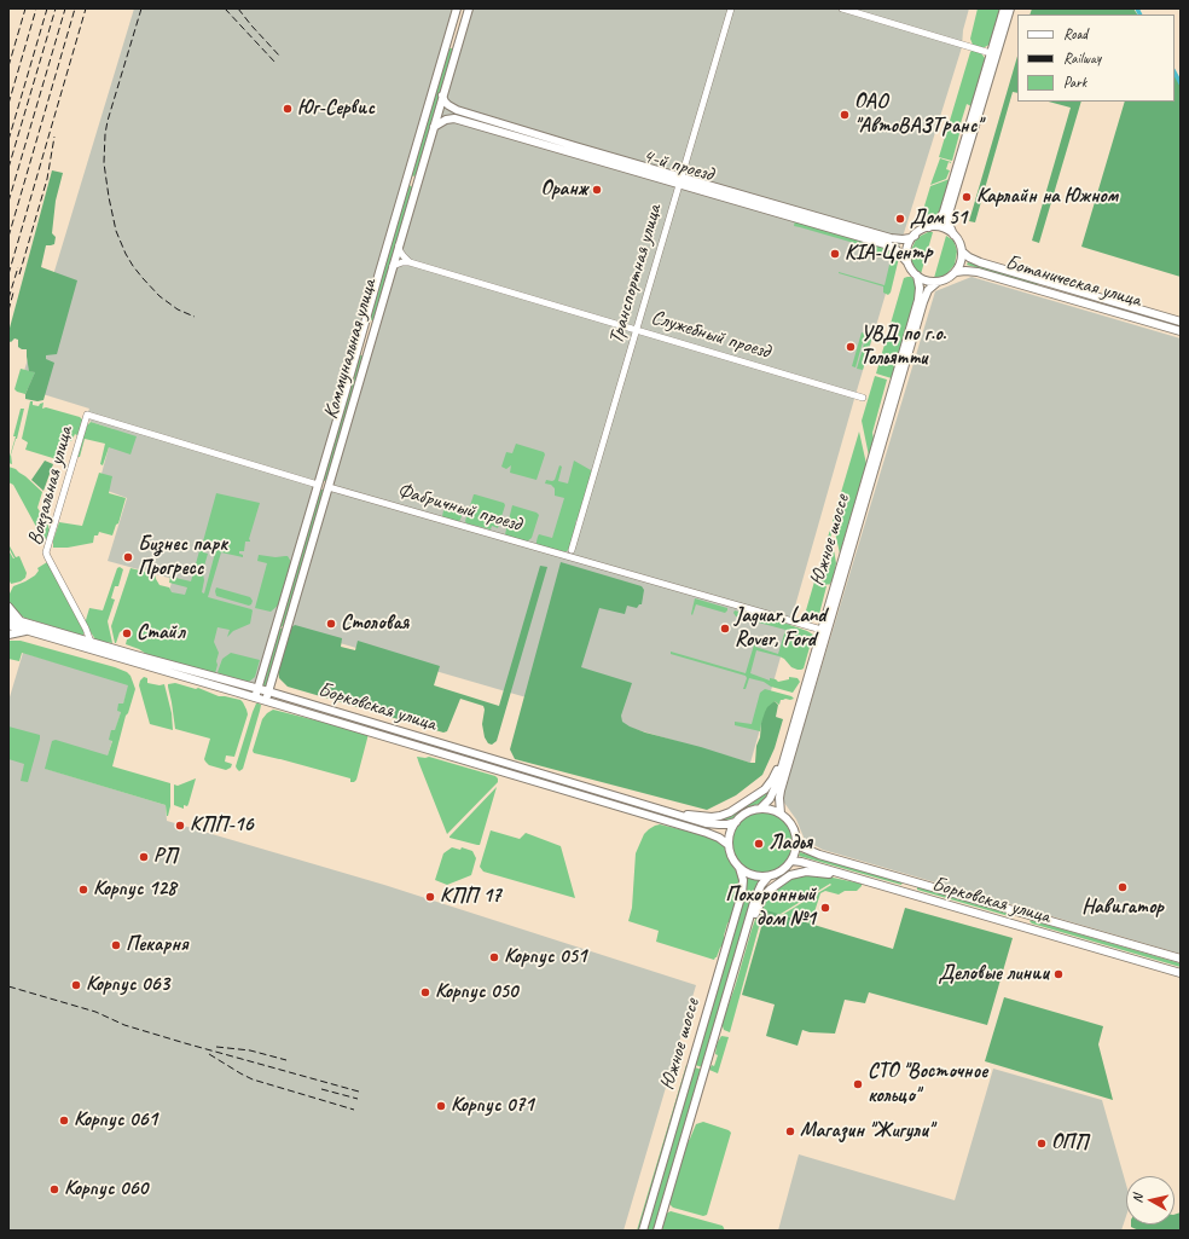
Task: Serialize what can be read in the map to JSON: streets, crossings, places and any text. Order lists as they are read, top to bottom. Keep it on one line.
{"streets":{"main road":["4-й проезд","Ботаническая улица","Коммунальная улица","Фабричный проезд","Южное шоссе","Борковская улица"],"street":["Транспортная улица","Служебный проезд","Вокзальная улица"]},"crossings":[["4-й проезд","Транспортная улица"],["4-й проезд","Ботаническая улица"],["4-й проезд","Коммунальная улица"],["4-й проезд","Южное шоссе"],["Транспортная улица","Служебный проезд"],["Ботаническая улица","Южное шоссе"],["Служебный проезд","Коммунальная улица"],["Коммунальная улица","Фабричный проезд"],["Коммунальная улица","Борковская улица"],["Вокзальная улица","Фабричный проезд"],["Вокзальная улица","Борковская улица"],["Фабричный проезд","Южное шоссе"],["Южное шоссе","Борковская улица"]],"places":["Юг-Сервис","ОАО \"АвтоВАЗТранс\"","Оранж","Карлайн на Южном","Дом 51","KIA-Центр","УВД по г.о. Тольятти","Бизнес парк Прогресс","Столовая","Jaguar, Land Rover, Ford","Стайл","КПП-16","Ладья","РП","Навигатор","Корпус 128","КПП 17","Похоронный дом №1","Пекарня","Корпус 051","Деловые линии","Корпус 063","Корпус 050","СТО \"Восточное кольцо\"","Корпус 071","Корпус 061","Магазин \"Жигули\"","ОПП","Корпус 060"],"legend":["Road","Railway","Park"],"north":"left"}
